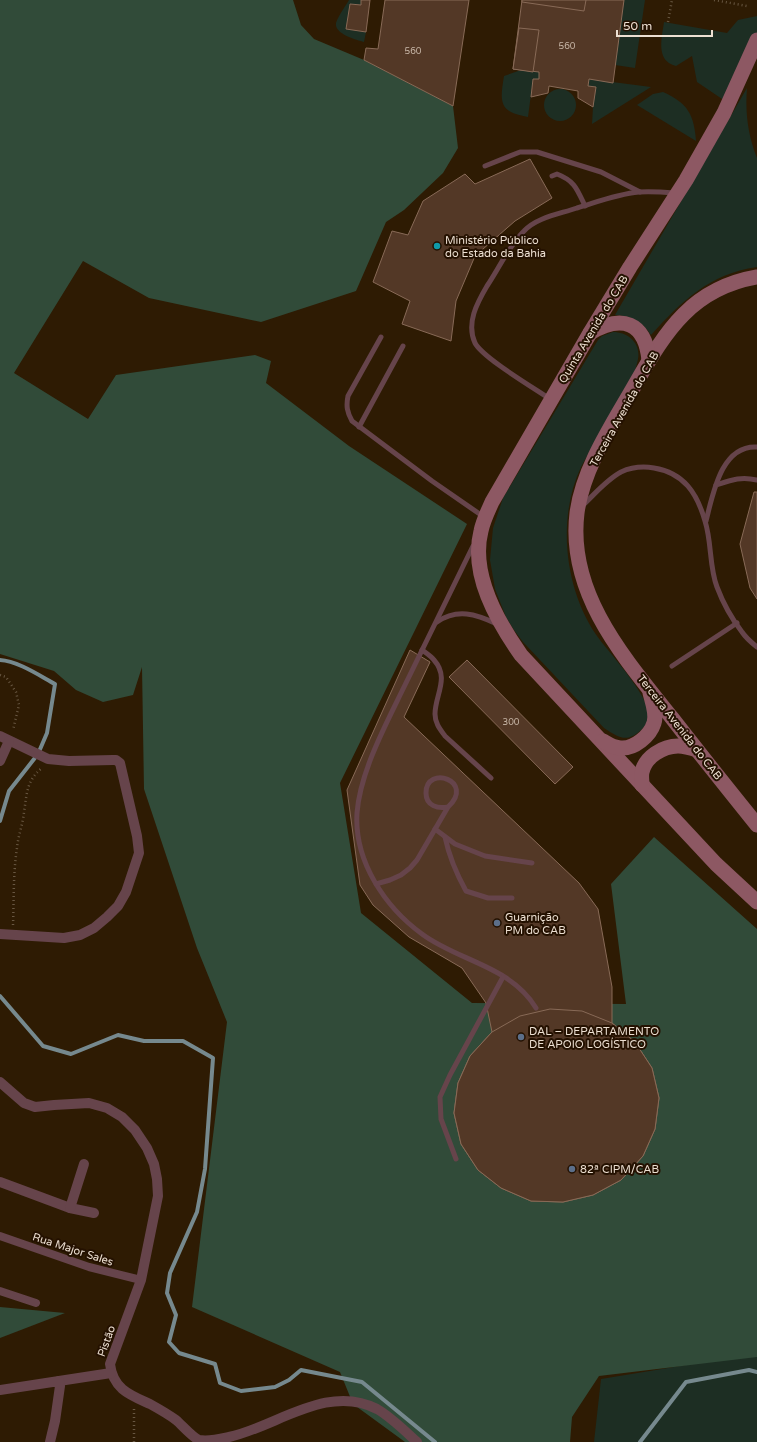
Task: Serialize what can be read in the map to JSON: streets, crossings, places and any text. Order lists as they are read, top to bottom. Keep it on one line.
{"streets":{"main road":["Quinta Avenida do CAB","Terceira Avenida do CAB"],"street":["Rua Major Sales","Pistão"]},"crossings":[["Rua Major Sales","Pistão"]],"places":["Ministério Público do Estado da Bahia","Guarnição PM do CAB","DAL – DEPARTAMENTO DE APOIO LOGÍSTICO","82ª CIPM/CAB"],"house_numbers":["560","560","300"],"scale_bar":"50 m"}
